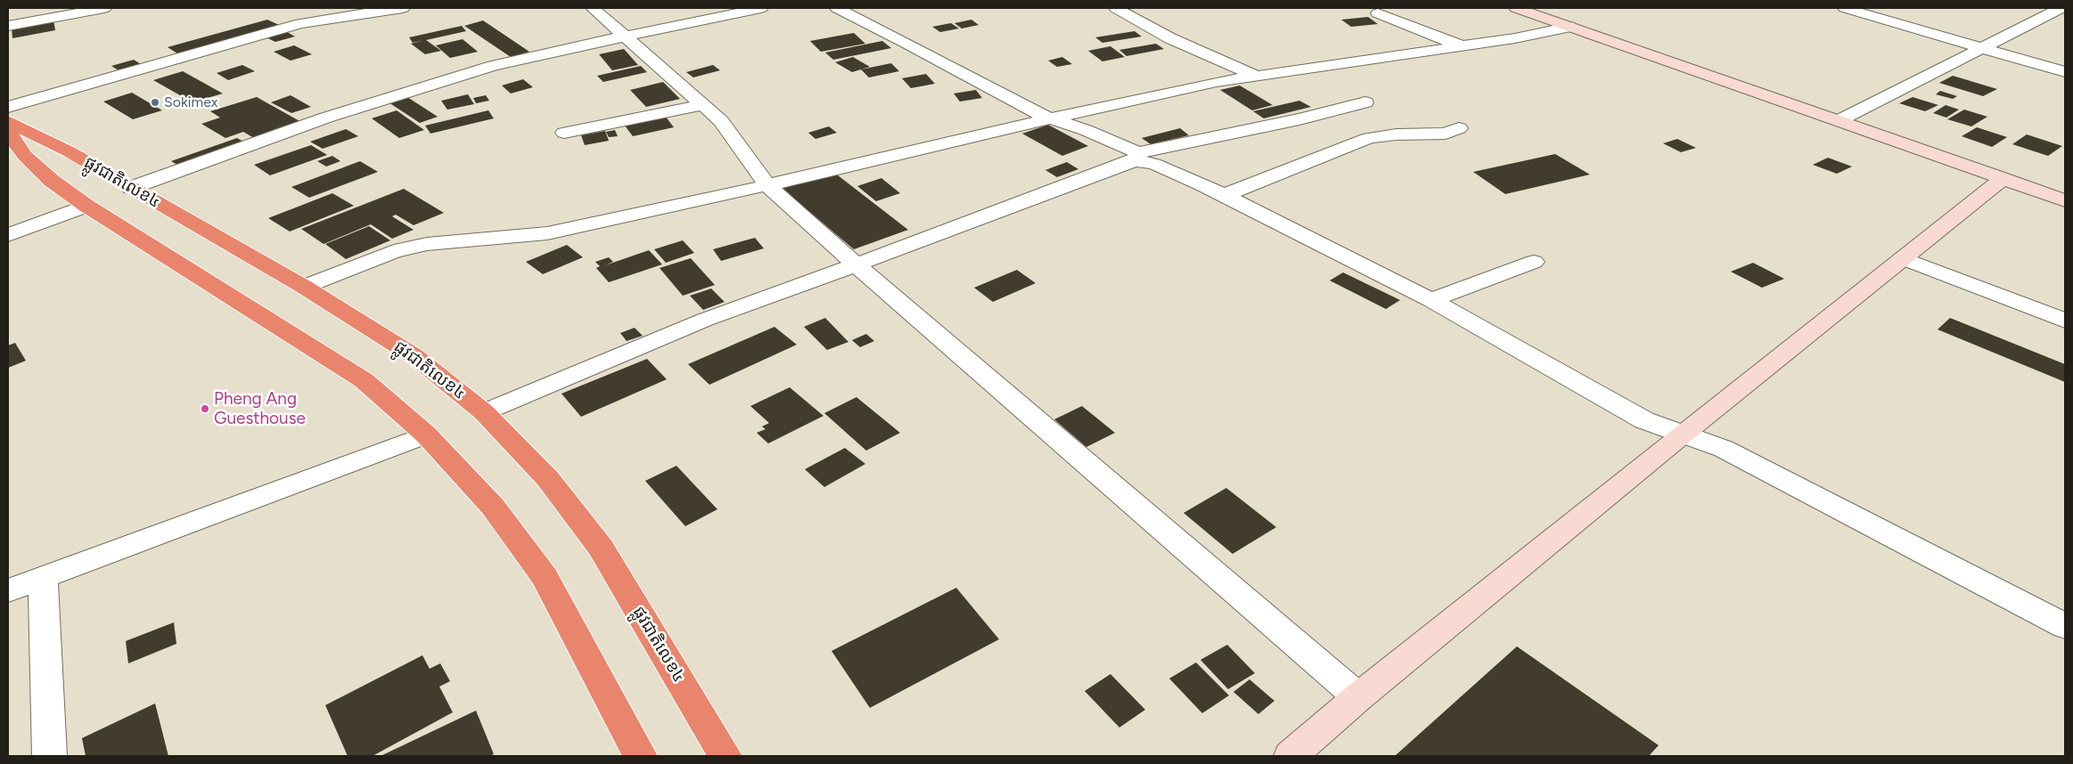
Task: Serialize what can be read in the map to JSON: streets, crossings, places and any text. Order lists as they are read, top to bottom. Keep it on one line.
{"streets":{"highway":["ផ្លូវជាតិលេខ៤"]},"places":["Sokimex","Pheng Ang Guesthouse"]}
